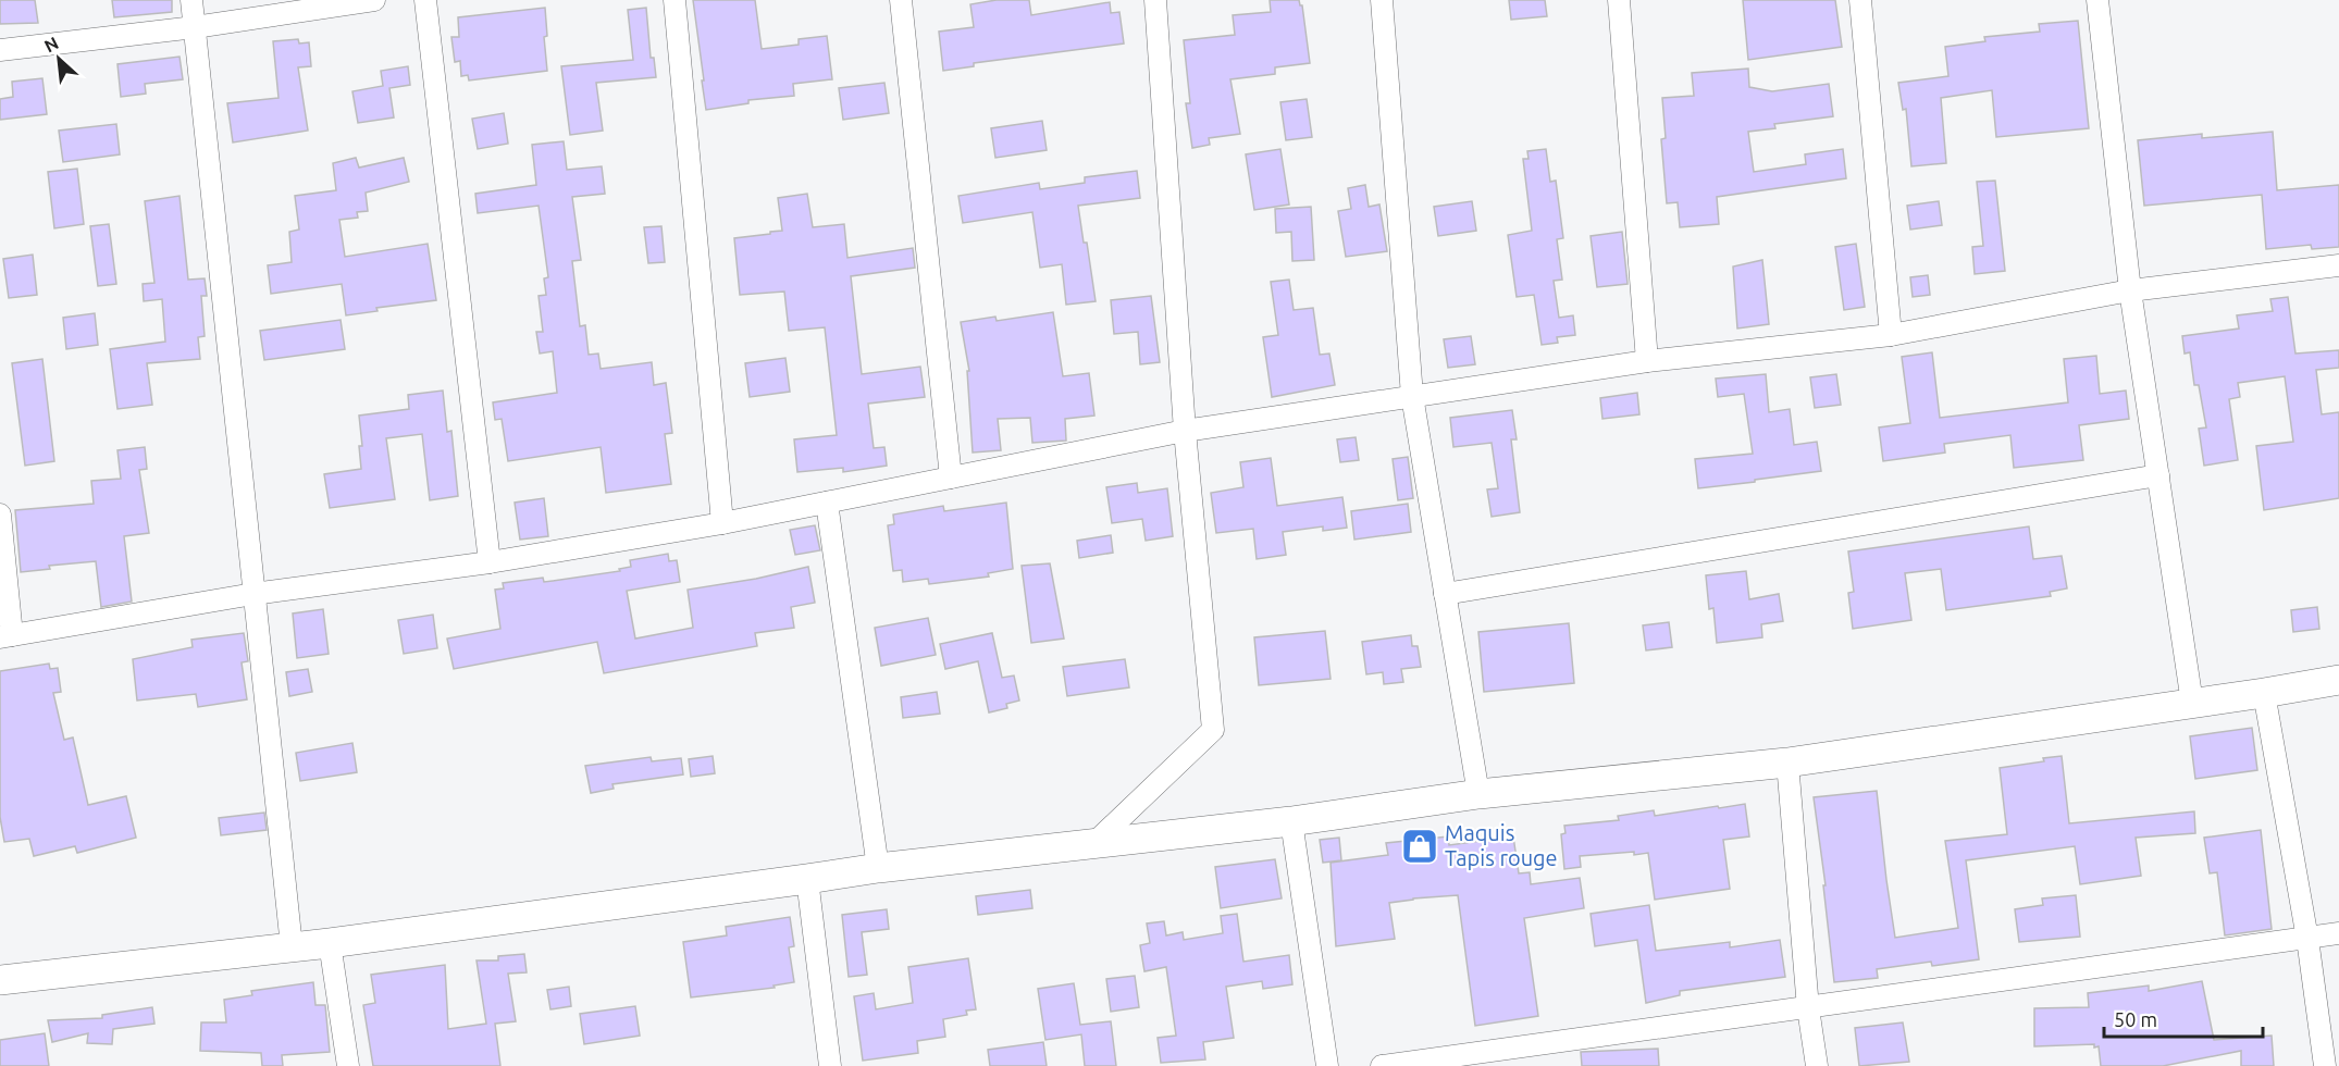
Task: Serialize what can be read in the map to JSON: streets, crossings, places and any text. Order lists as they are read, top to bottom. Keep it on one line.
{"places":{"shop":["Maquis Tapis rouge"]},"scale_bar":"50 m","north":"top left"}
